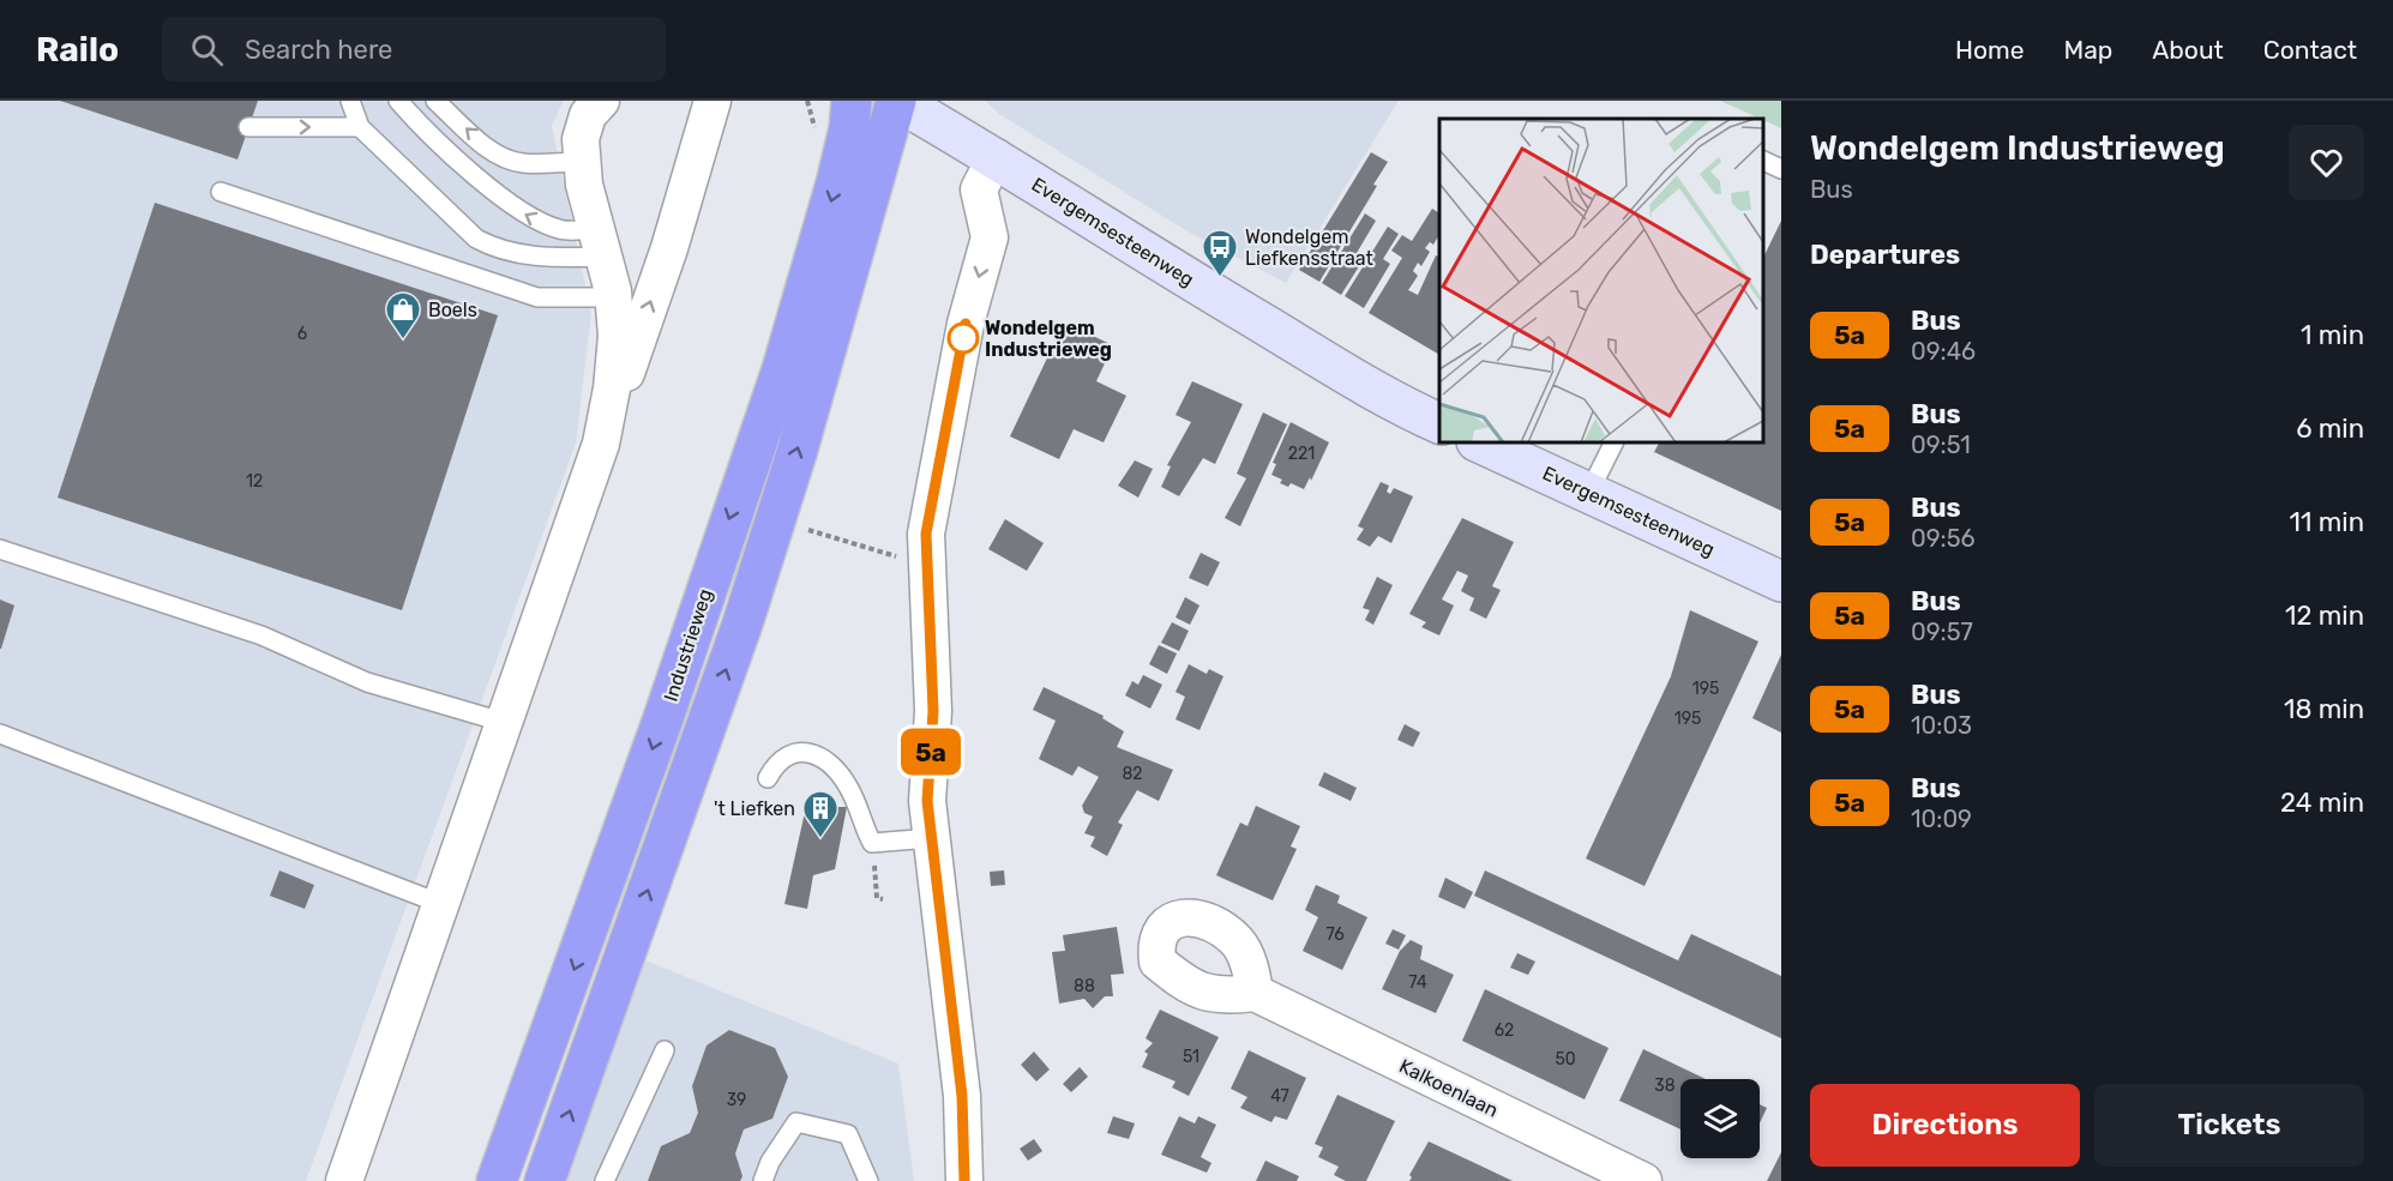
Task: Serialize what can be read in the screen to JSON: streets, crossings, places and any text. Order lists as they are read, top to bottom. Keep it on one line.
{"streets":{"highway":["Industrieweg"],"street":["Evergemsesteenweg","Kalkoenlaan"]},"places":{"bus stop":["Wondelgem Liefkensstraat"],"other":["Wondelgem Industrieweg"],"shop":["Boels"],"building":["'t Liefken"]},"lines":["bus line 5a"],"house_numbers":["6","221","12","195","195","82","76","74","88","62","51","50","38","47","39"],"page":{"header":"Railo","search":"Search here","nav":["Home","Map","About","Contact"],"on_map":"5a","heading":[["Wondelgem Industrieweg","Bus"],"Departures"],"list":[{"mark":"5a","name":"Bus","note":"09:46","value":"1 min"},{"mark":"5a","name":"Bus","note":"09:51","value":"6 min"},{"mark":"5a","name":"Bus","note":"09:56","value":"11 min"},{"mark":"5a","name":"Bus","note":"09:57","value":"12 min"},{"mark":"5a","name":"Bus","note":"10:03","value":"18 min"},{"mark":"5a","name":"Bus","note":"10:09","value":"24 min"}],"buttons":["Directions","Tickets"]}}
